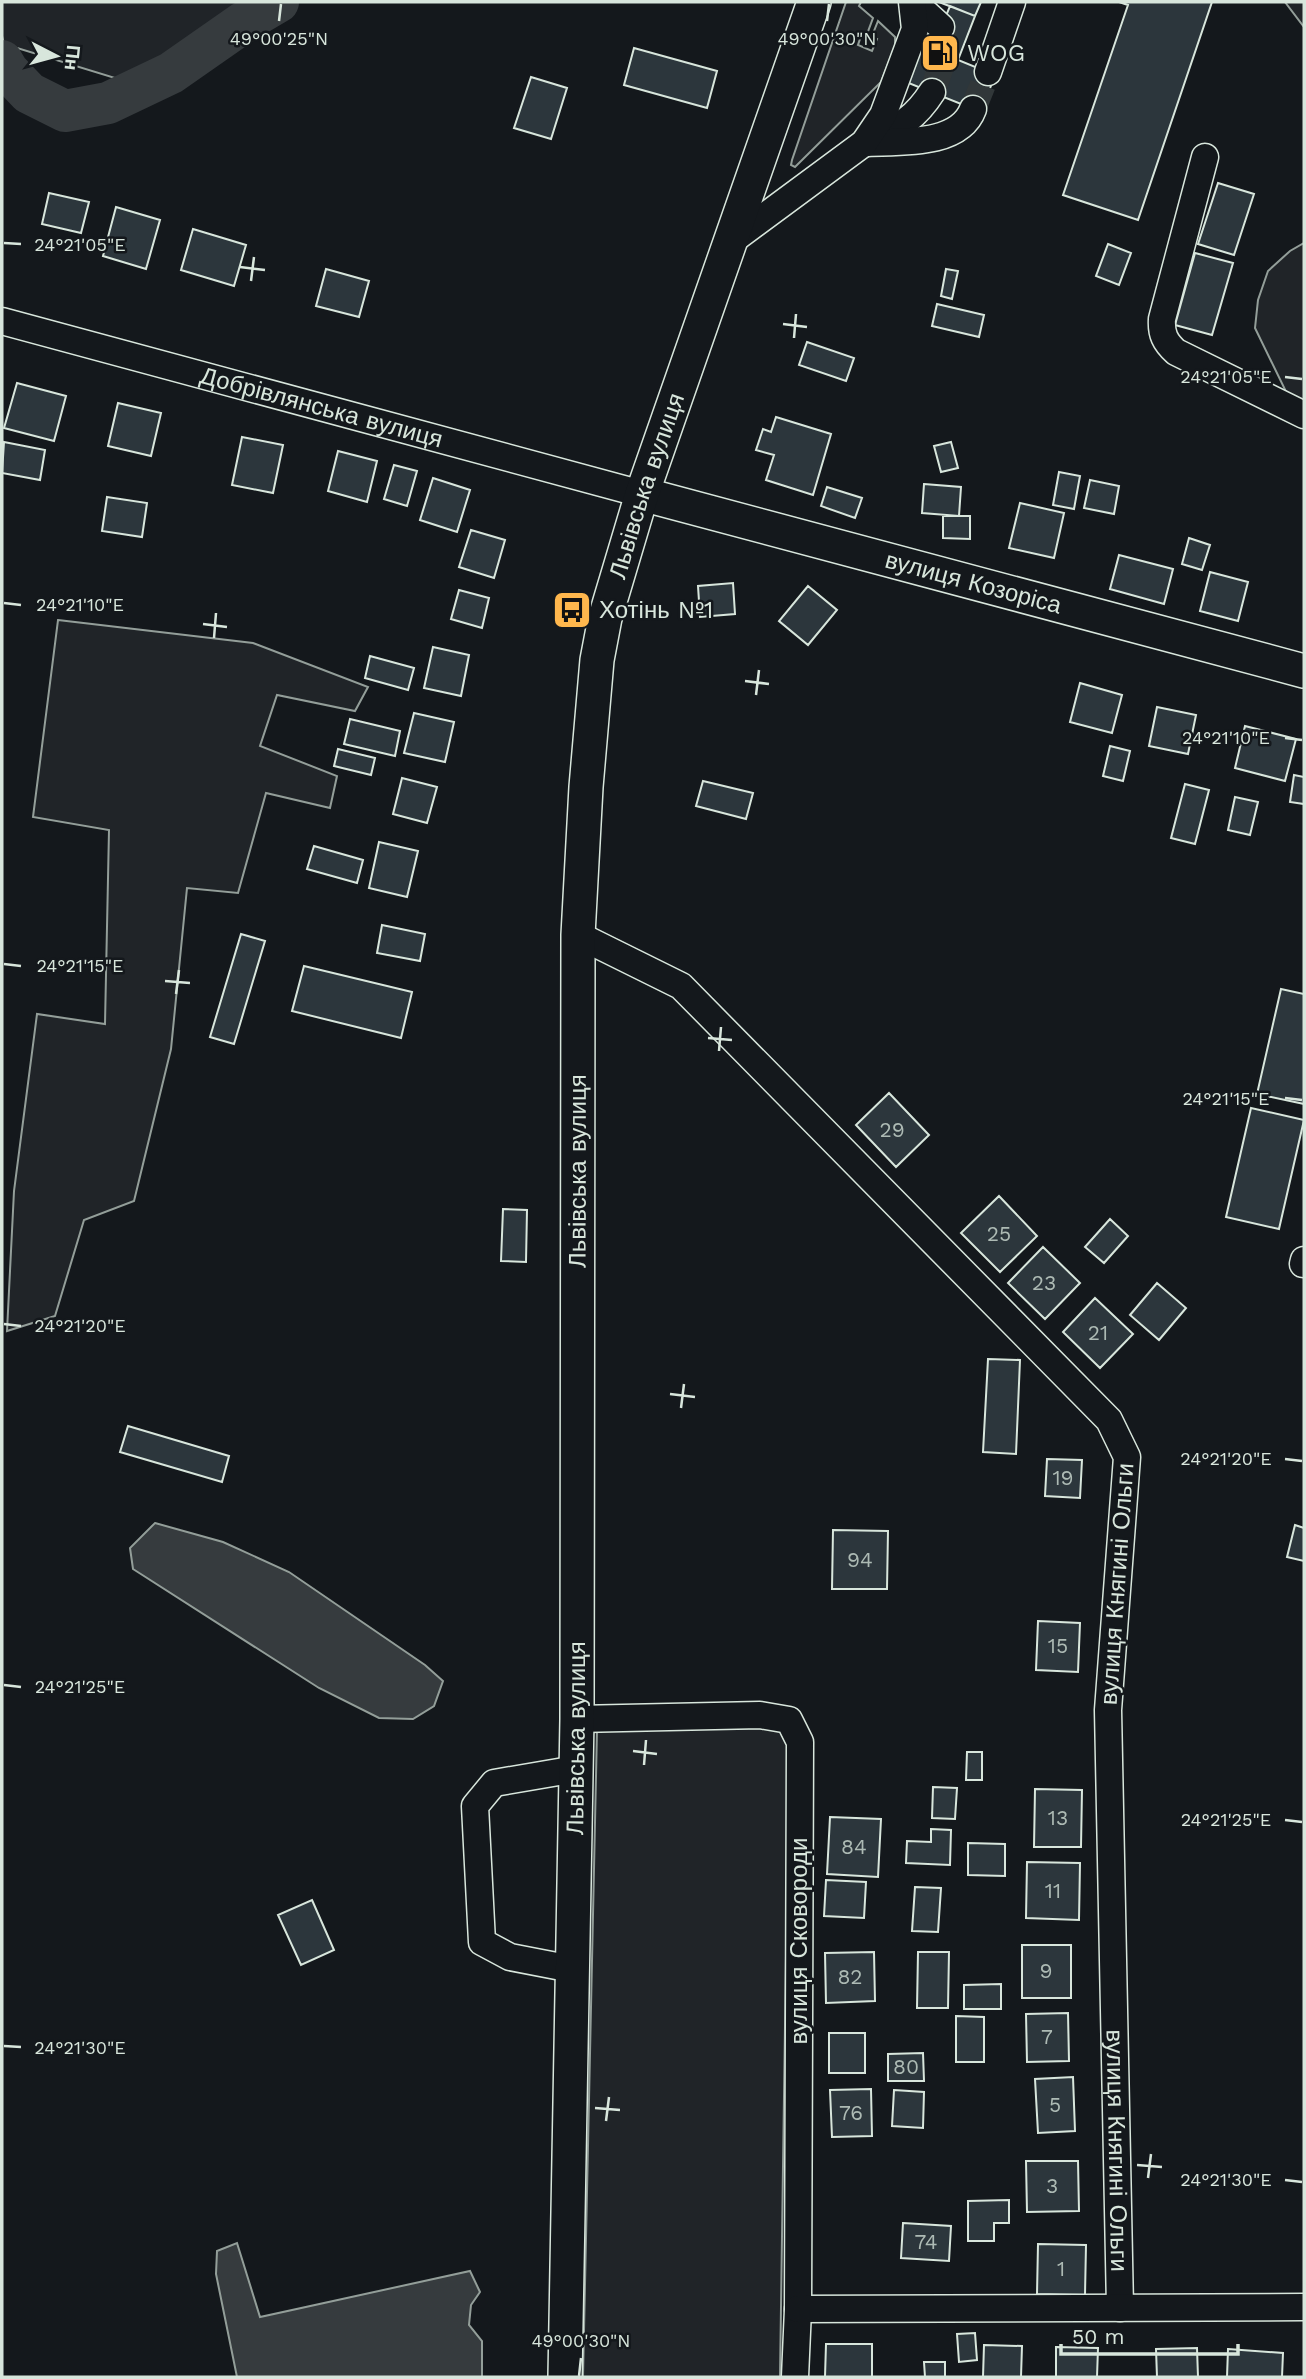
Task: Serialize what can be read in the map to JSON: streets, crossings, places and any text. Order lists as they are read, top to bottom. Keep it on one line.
{"streets":{"main road":["Львівська вулиця","вулиця Козоріса"],"street":["Добрівлянська вулиця","вулиця Княгині Ольги","вулиця Сковороди"]},"crossings":[["Добрівлянська вулиця","Львівська вулиця"],["Добрівлянська вулиця","вулиця Козоріса"],["Львівська вулиця","вулиця Козоріса"],["Львівська вулиця","вулиця Княгині Ольги"],["Львівська вулиця","вулиця Сковороди"],["вулиця Княгині Ольги","вулиця Сковороди"]],"places":{"fuel station":["WOG"],"bus stop":["Хотінь №1"]},"house_numbers":["29","25","23","21","19","94","15","13","84","11","9","82","7","80","5","76","3","74","1"],"scale_bar":"50 m","north":"right","coordinates":["49°00'25\"N","49°00'30\"N","24°21'05\"E","24°21'10\"E","24°21'15\"E","24°21'20\"E","24°21'25\"E","24°21'30\"E"]}
